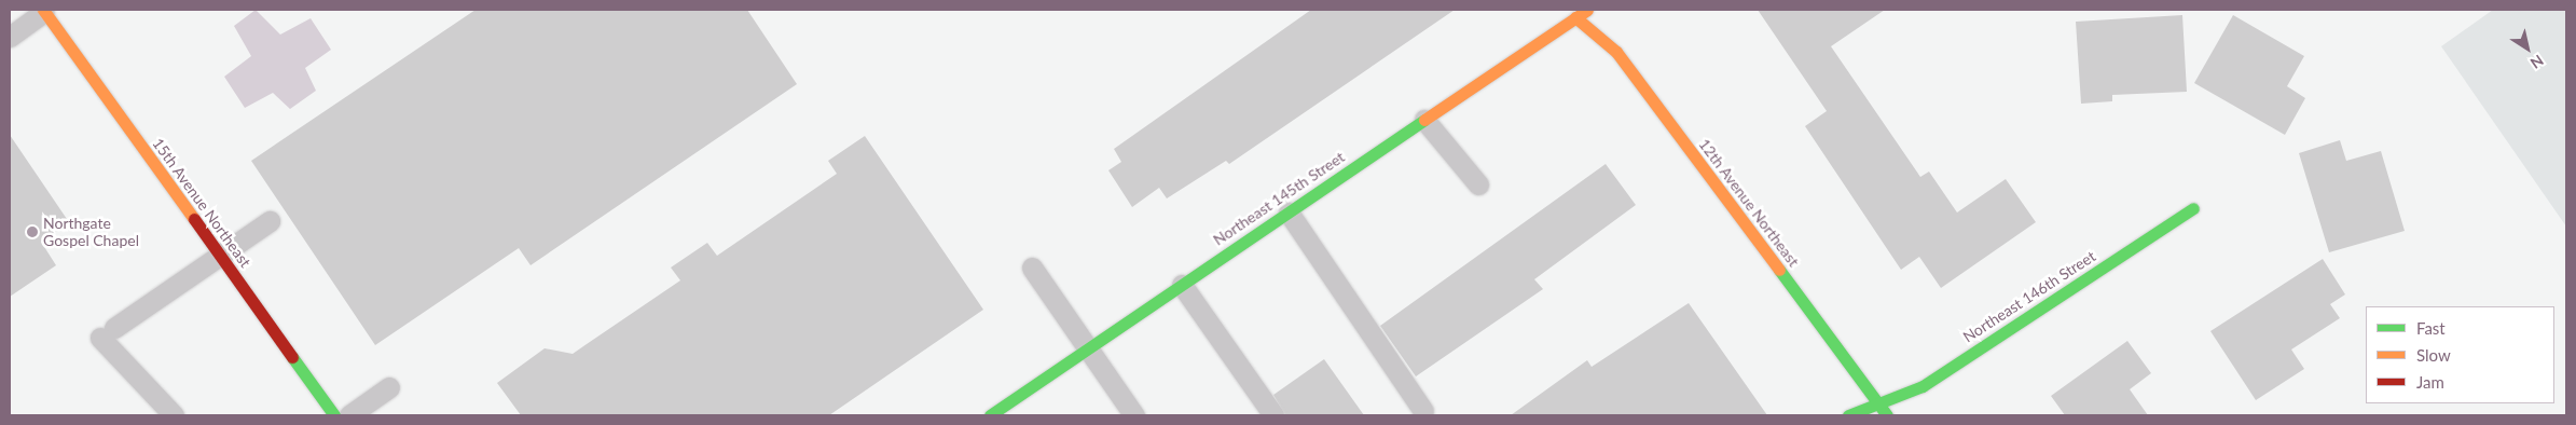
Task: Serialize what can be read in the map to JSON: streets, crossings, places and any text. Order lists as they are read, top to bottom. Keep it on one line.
{"streets":{"main road":["Northeast 145th Street","15th Avenue Northeast","12th Avenue Northeast","Northeast 146th Street"]},"crossings":[["Northeast 145th Street","12th Avenue Northeast"],["12th Avenue Northeast","Northeast 146th Street"]],"places":["Northgate Gospel Chapel"],"legend":["Fast","Slow","Jam"],"north":"bottom right"}
